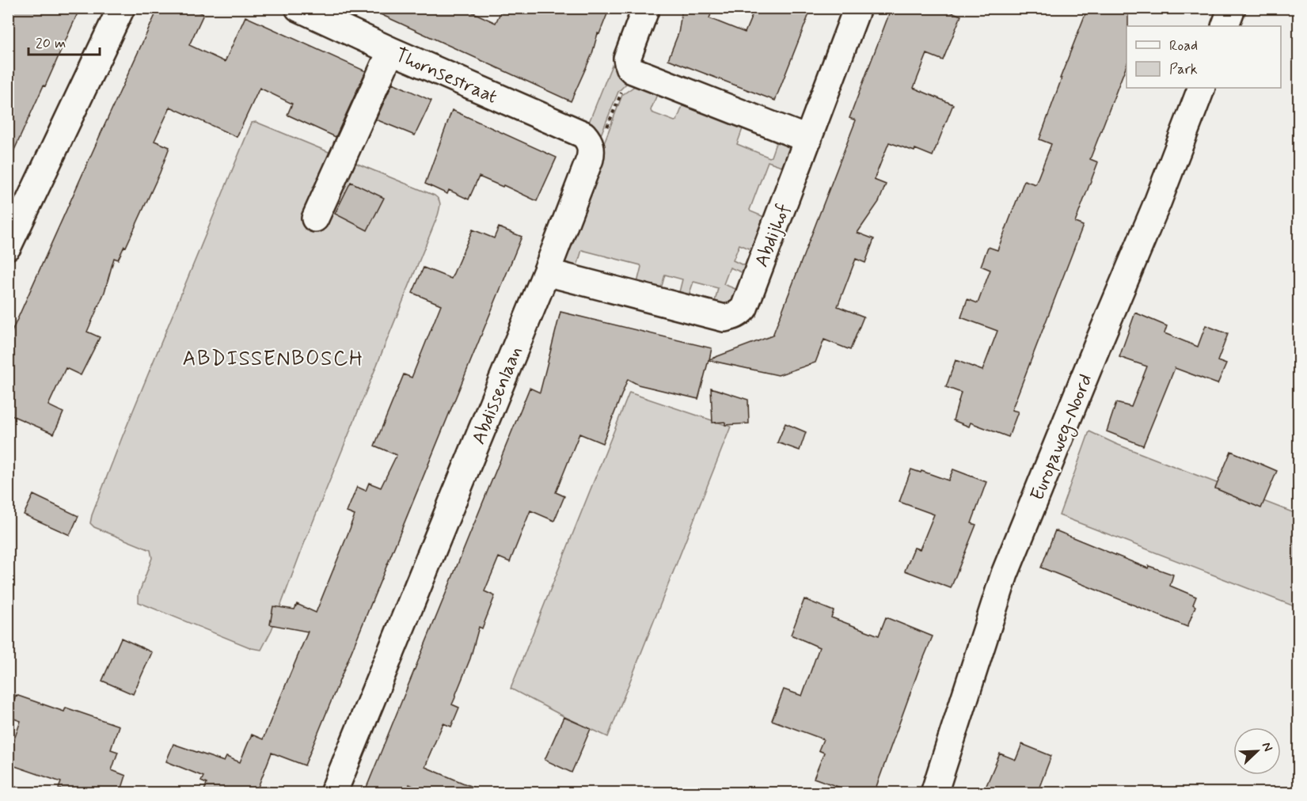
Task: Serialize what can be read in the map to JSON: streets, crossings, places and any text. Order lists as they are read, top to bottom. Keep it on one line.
{"streets":{"street":["Thornsestraat","Abdijhof","Abdissenlaan","Europaweg-Noord"]},"crossings":[["Thornsestraat","Abdissenlaan"],["Abdijhof","Abdissenlaan"]],"districts":["ABDISSENBOSCH"],"legend":["Road","Park"],"scale_bar":"20 m","north":"top right"}
